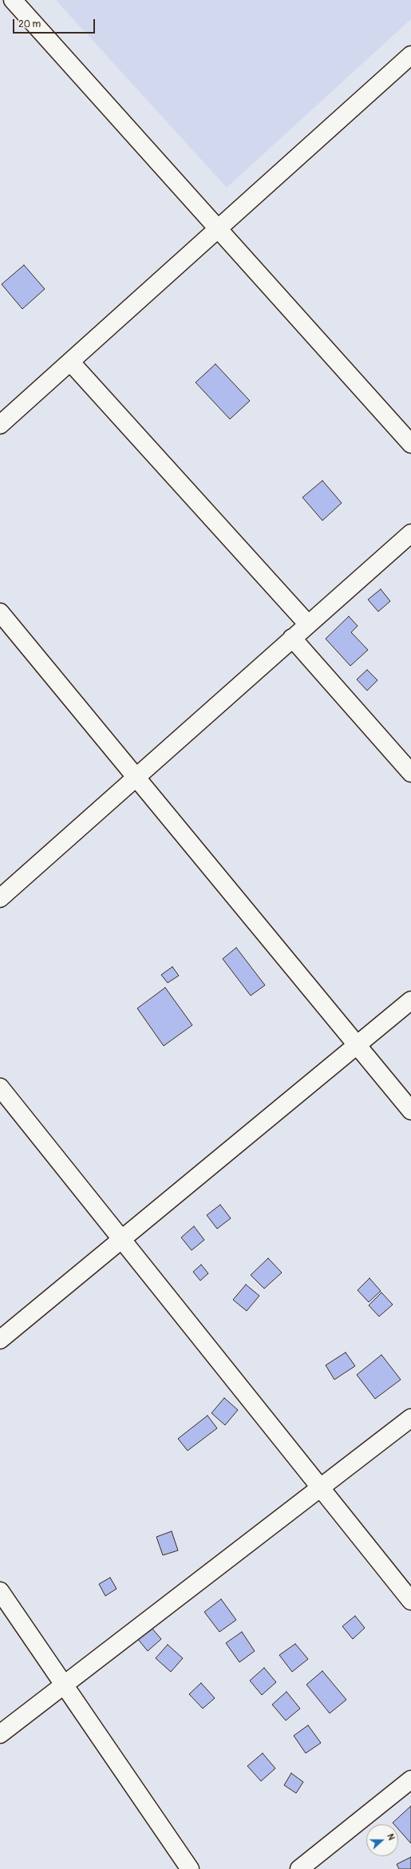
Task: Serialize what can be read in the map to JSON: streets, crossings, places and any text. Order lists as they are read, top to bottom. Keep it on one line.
{"scale_bar":"20 m","north":"right"}
